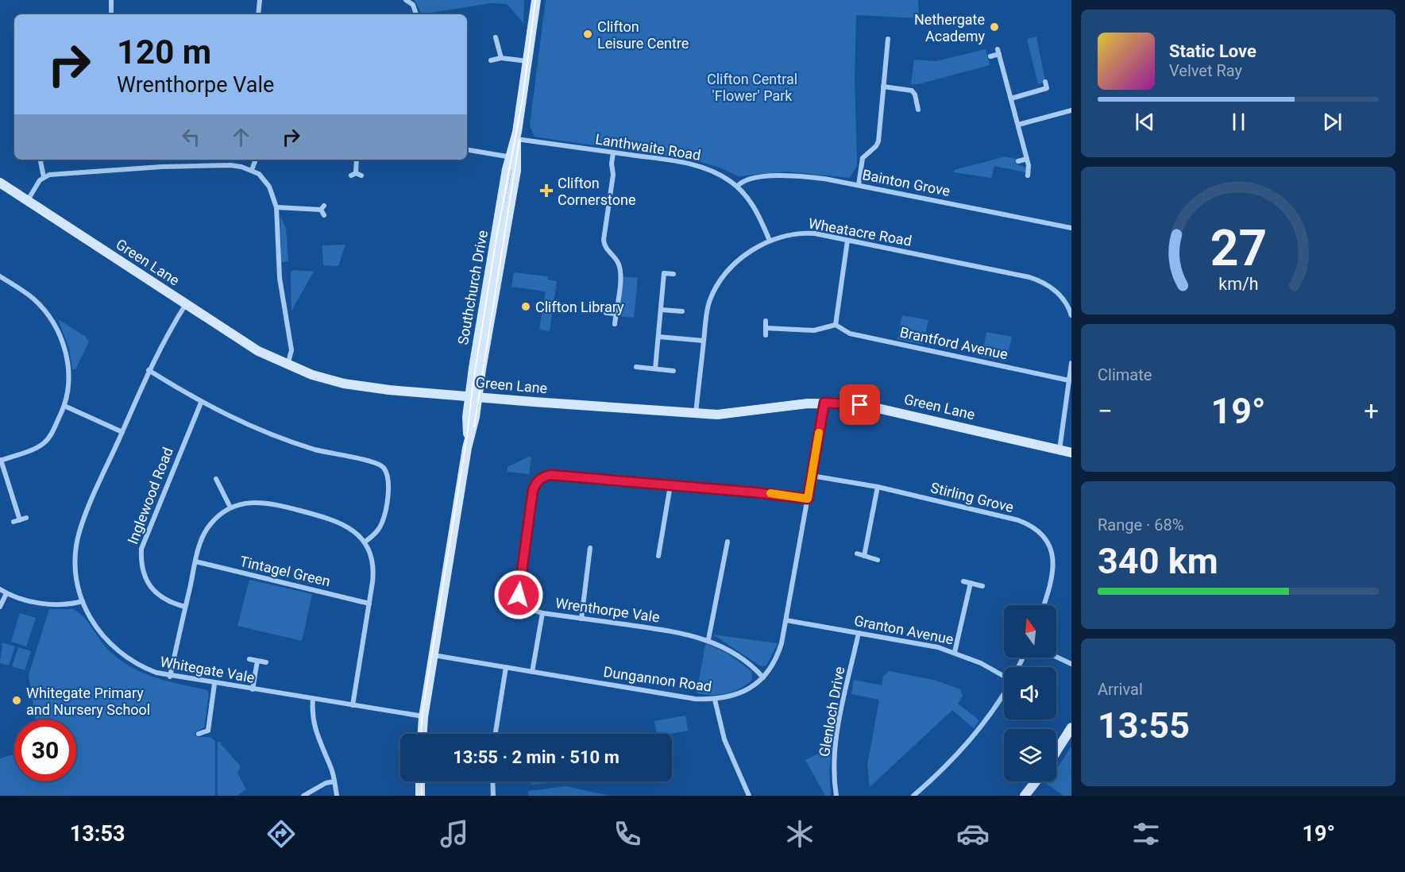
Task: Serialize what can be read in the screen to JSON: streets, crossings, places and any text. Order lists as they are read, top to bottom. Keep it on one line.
{"streets":{"street":["Lanthwaite Road","Bainton Grove","Wheatacre Road","Green Lane","Southchurch Drive","Brantford Avenue","Inglewood Road","Stirling Grove","Tintagel Green","Wrenthorpe Vale","Granton Avenue","Whitegate Vale","Dungannon Road","Glenloch Drive"]},"crossings":[["Lanthwaite Road","Bainton Grove"],["Lanthwaite Road","Wheatacre Road"],["Lanthwaite Road","Southchurch Drive"],["Wheatacre Road","Green Lane"],["Green Lane","Southchurch Drive"],["Green Lane","Whitegate Vale"],["Green Lane","Dungannon Road"],["Southchurch Drive","Whitegate Vale"],["Southchurch Drive","Dungannon Road"],["Stirling Grove","Dungannon Road"],["Wrenthorpe Vale","Dungannon Road"],["Granton Avenue","Dungannon Road"],["Granton Avenue","Glenloch Drive"]],"parks":["Clifton Central 'Flower' Park"],"places":{"other":["Nethergate Academy","Clifton Leisure Centre","Clifton Library","Whitegate Primary and Nursery School"],"health":["Clifton Cornerstone"]},"north":"top","page":{"turn":["120 m","Wrenthorpe Vale"],"song":["Static Love","Velvet Ray"],"tile":["Climate",["Range · 68%","340 km"],["Arrival","13:55"]],"heat":["−","19°","+"],"limit":"30","trip":"13:55 · 2 min · 510 m","tabs":["13:53","19°"],"gauge":["27","km/h"]}}
